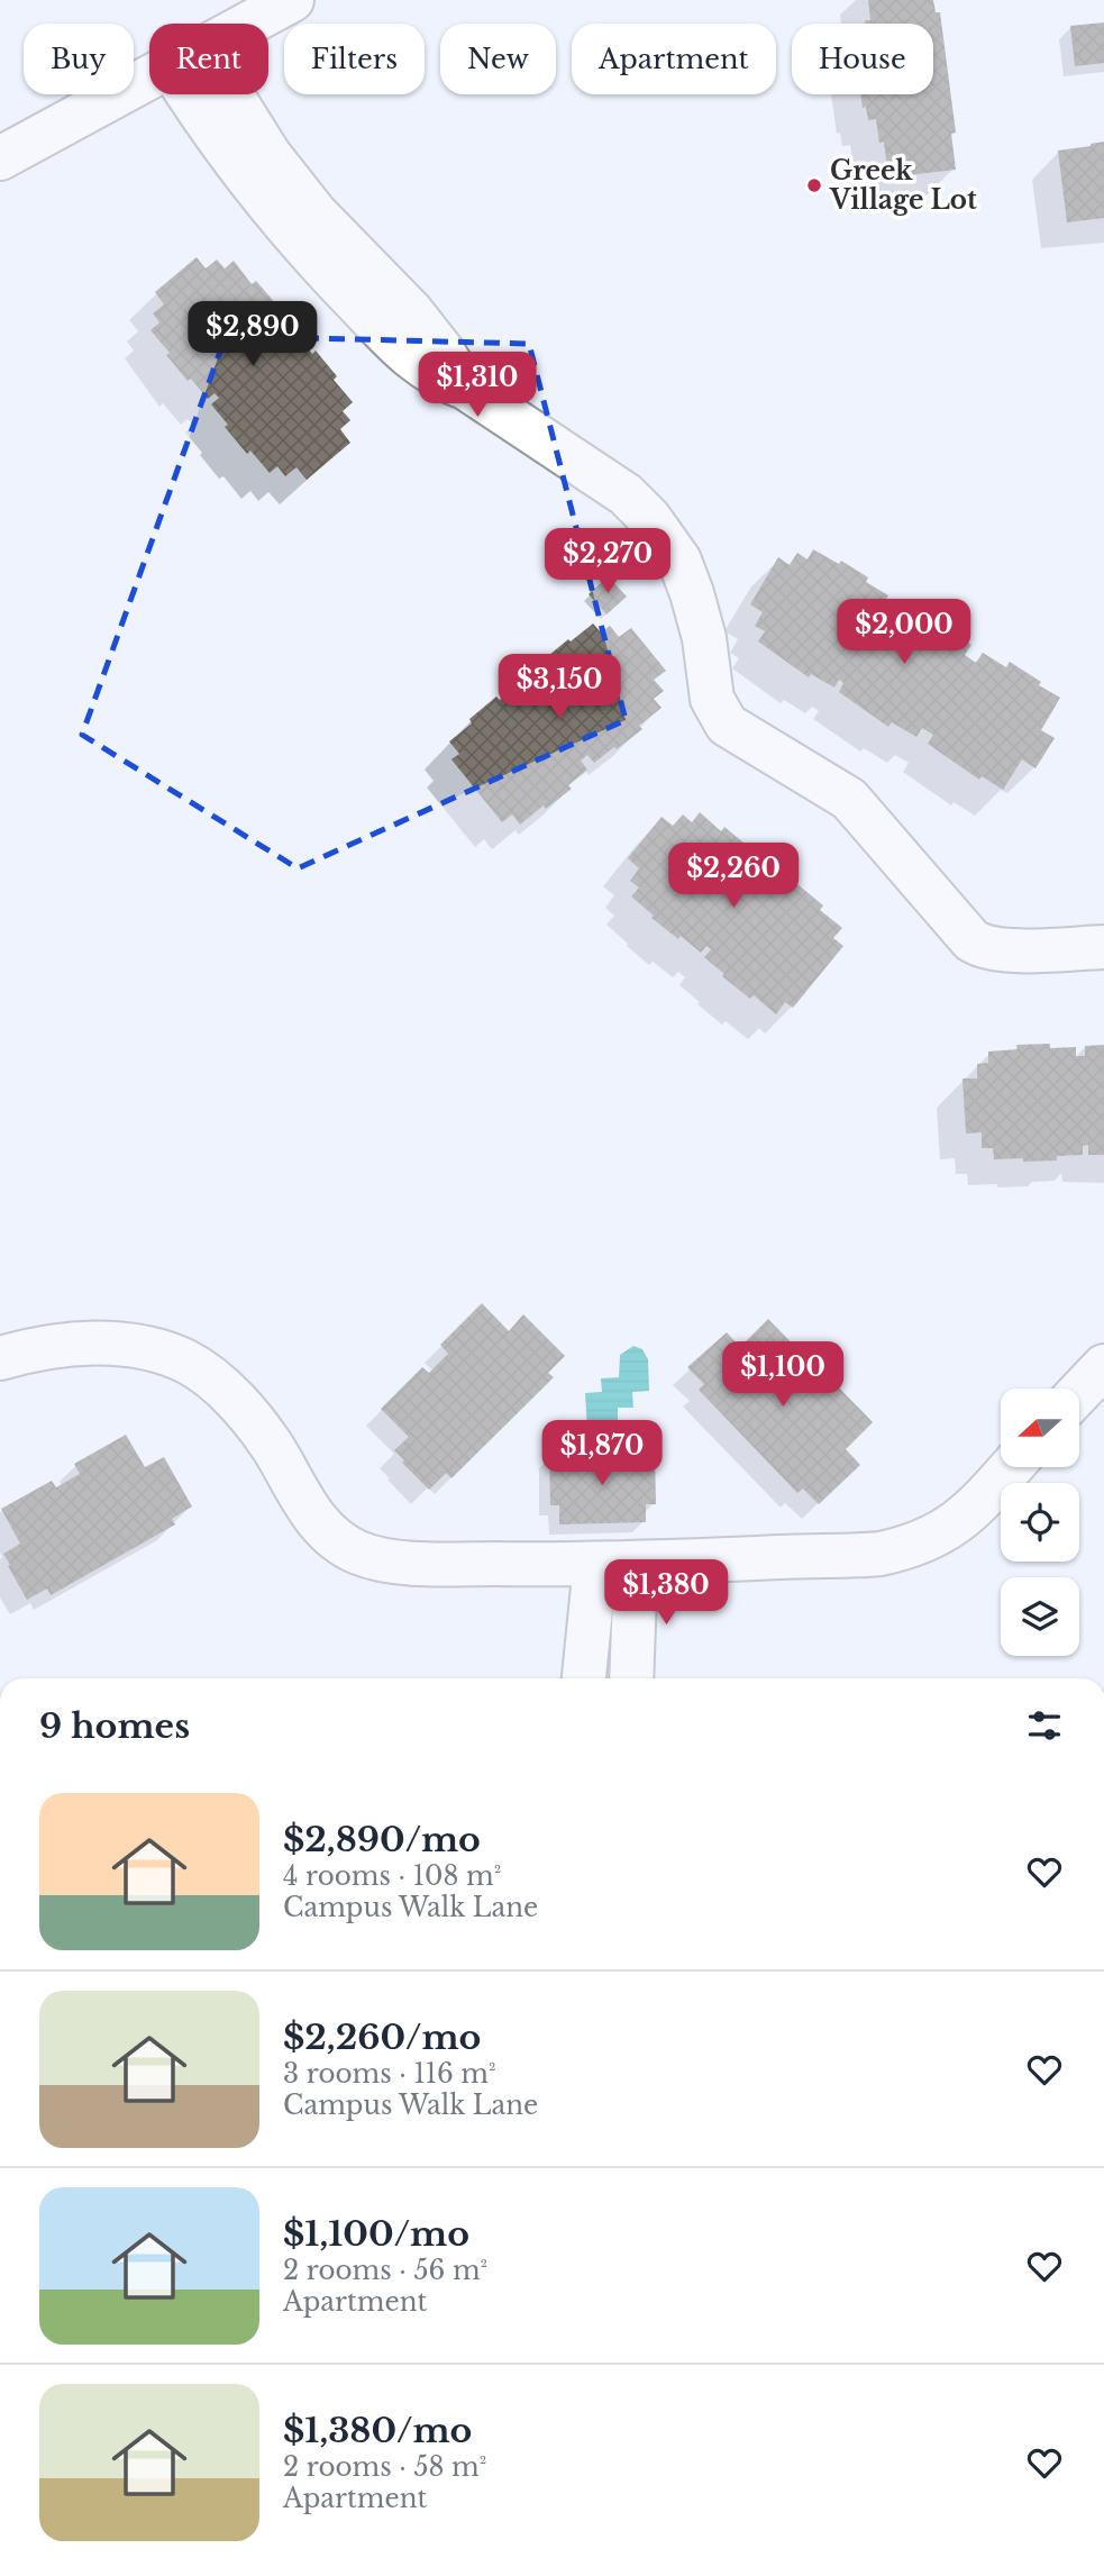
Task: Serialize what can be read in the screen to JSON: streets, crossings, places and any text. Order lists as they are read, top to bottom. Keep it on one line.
{"places":["Greek Village Lot"],"north":"left","page":{"chip":["Buy","Rent","Filters","New","Apartment","House"],"price":["$2,890","$1,310","$2,270","$2,000","$3,150","$2,260","$1,100","$1,870","$1,380"],"heading":"9 homes","list":[{"name":"$2,890/mo","note":"4 rooms · 108 m² · Campus Walk Lane"},{"name":"$2,260/mo","note":"3 rooms · 116 m² · Campus Walk Lane"},{"name":"$1,100/mo","note":"2 rooms · 56 m² · Apartment"},{"name":"$1,380/mo","note":"2 rooms · 58 m² · Apartment"}]}}
